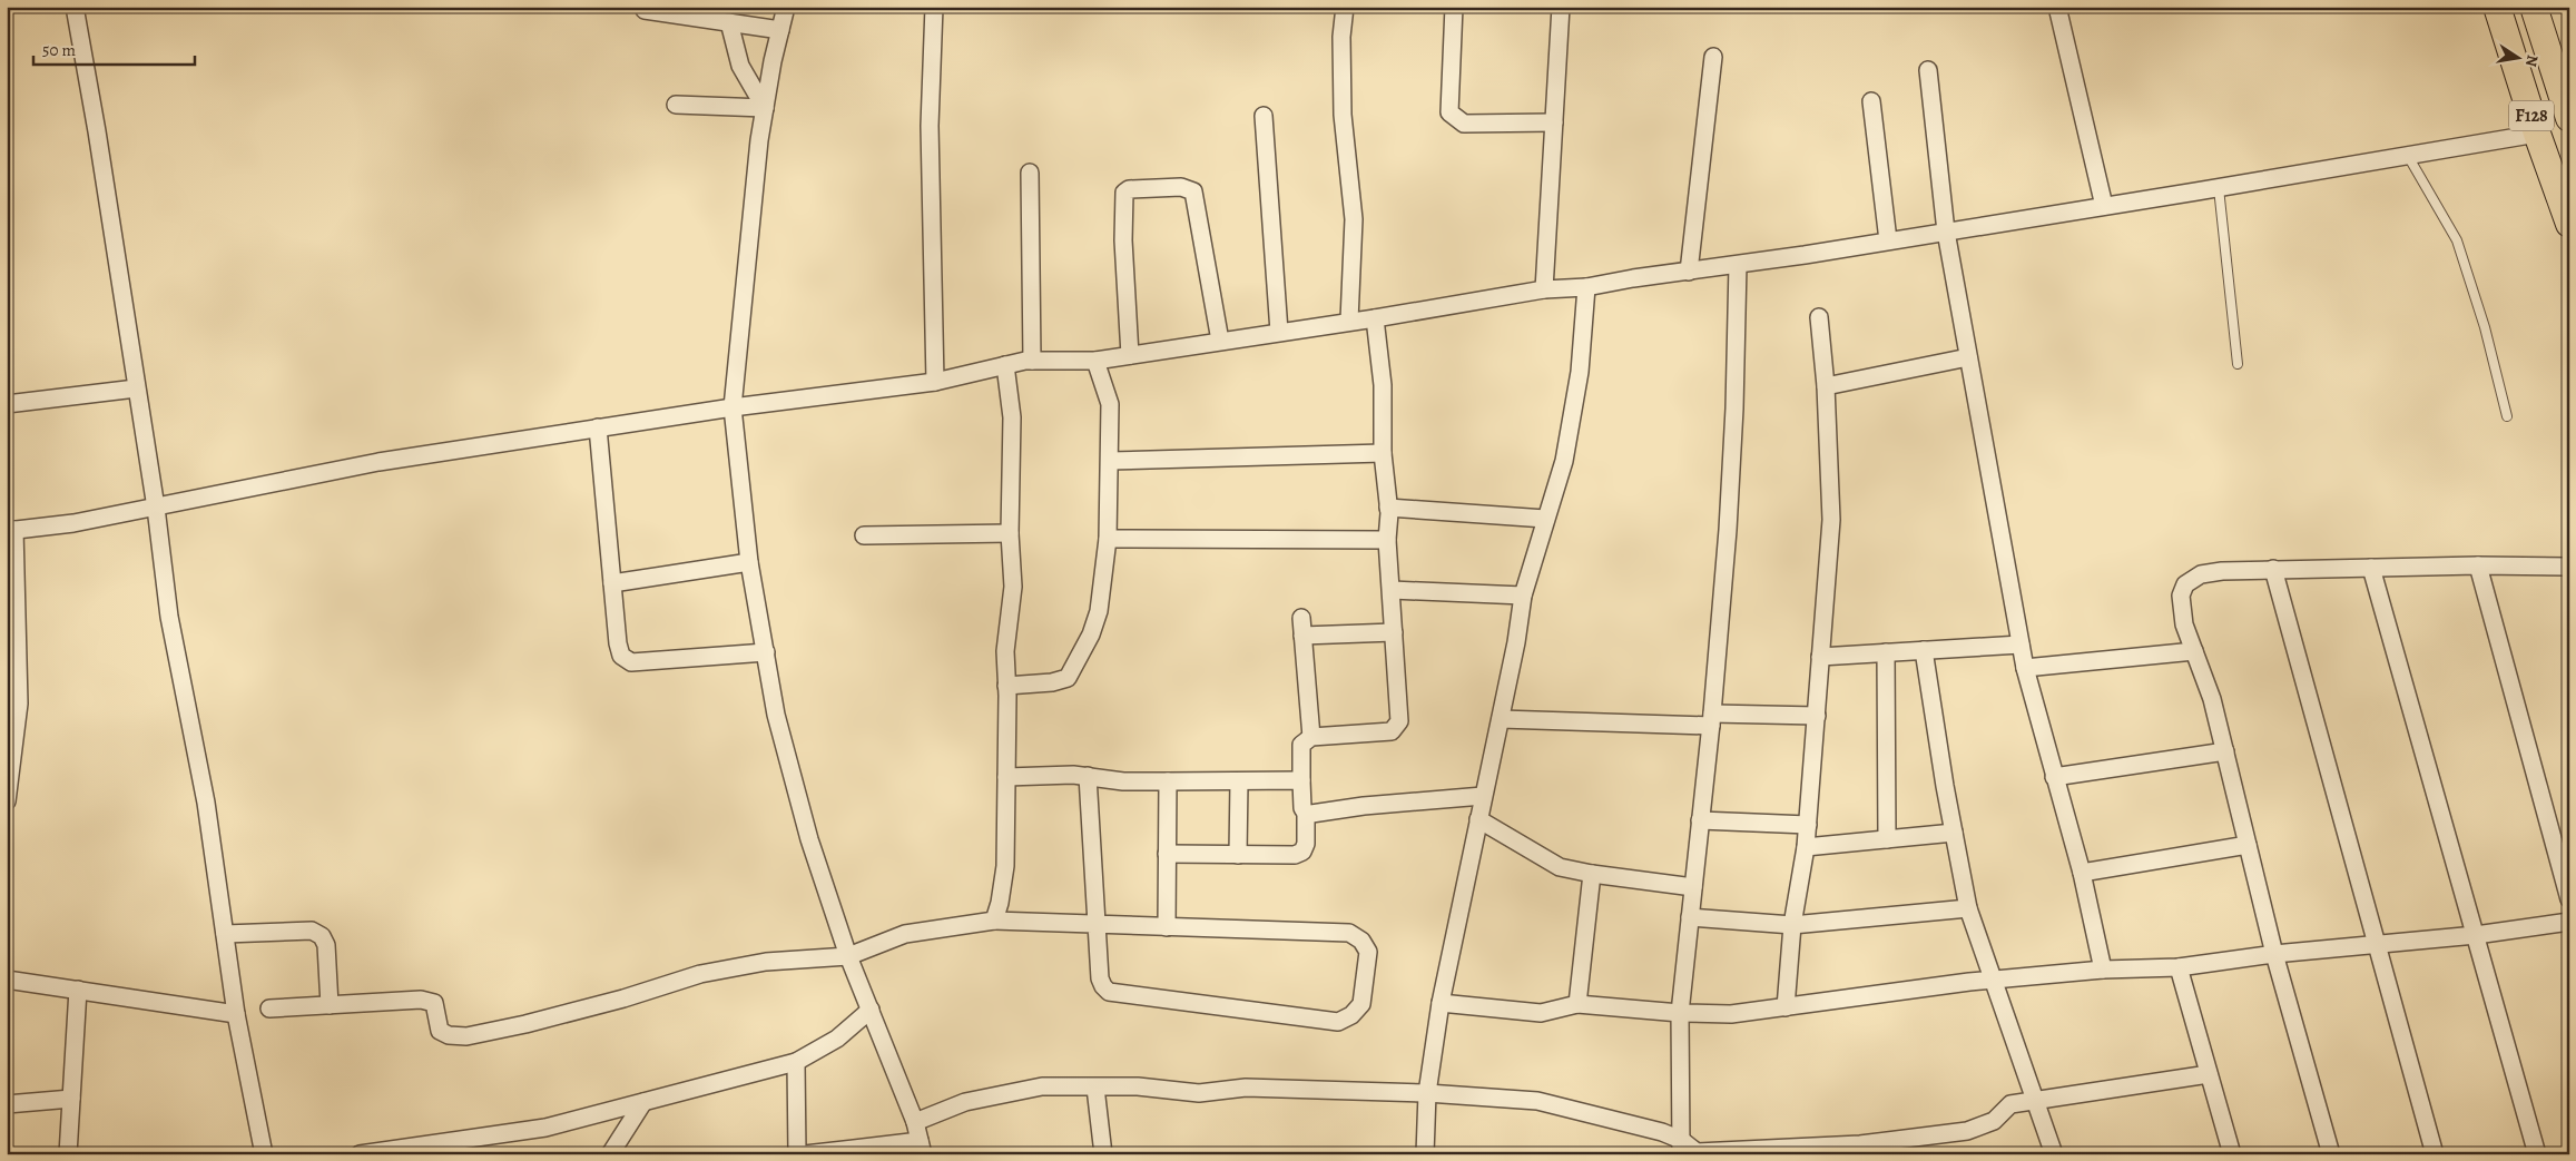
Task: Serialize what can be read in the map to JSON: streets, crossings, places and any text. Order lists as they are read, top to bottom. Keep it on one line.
{"streets":{"main road":["F128"]},"scale_bar":"50 m","north":"right"}
